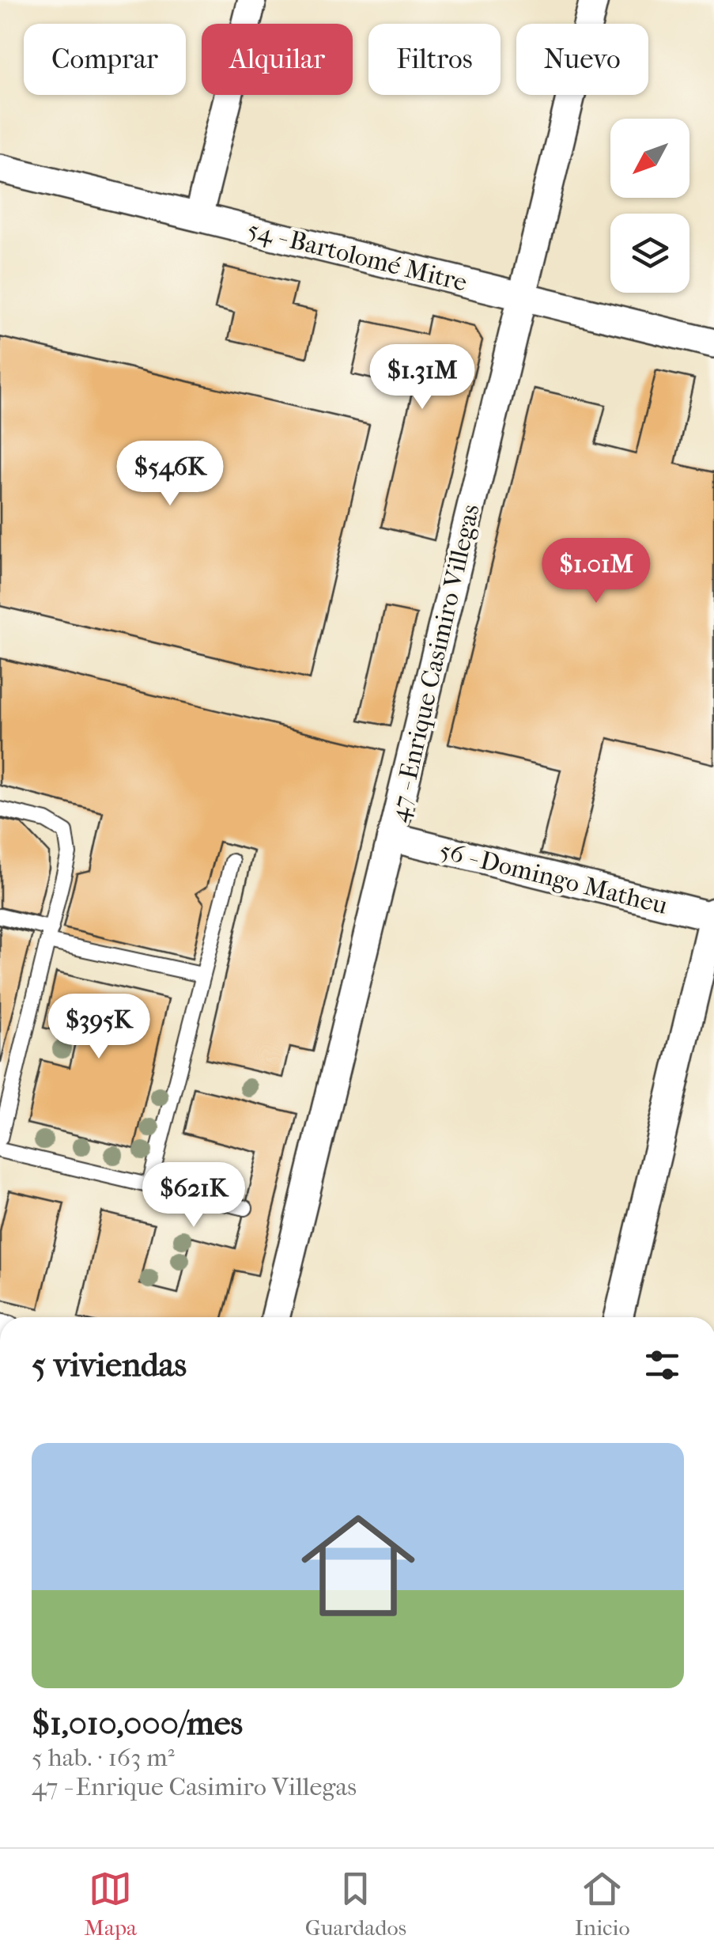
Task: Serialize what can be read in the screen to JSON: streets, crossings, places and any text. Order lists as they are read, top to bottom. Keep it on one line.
{"streets":{"street":["54 - Bartolomé Mitre","47 - Enrique Casimiro Villegas","56 - Domingo Matheu"]},"crossings":[["54 - Bartolomé Mitre","47 - Enrique Casimiro Villegas"],["47 - Enrique Casimiro Villegas","56 - Domingo Matheu"]],"north":"bottom left","page":{"chip":["Comprar","Alquilar","Filtros","Nuevo"],"price":["$1.31M","$546K","$1.01M","$395K","$621K"],"heading":"5 viviendas","list":[{"name":"$1,010,000/mes","note":"5 hab. · 163 m² · 47 - Enrique Casimiro Villegas"}],"tabs":["Mapa","Guardados","Inicio"]}}
